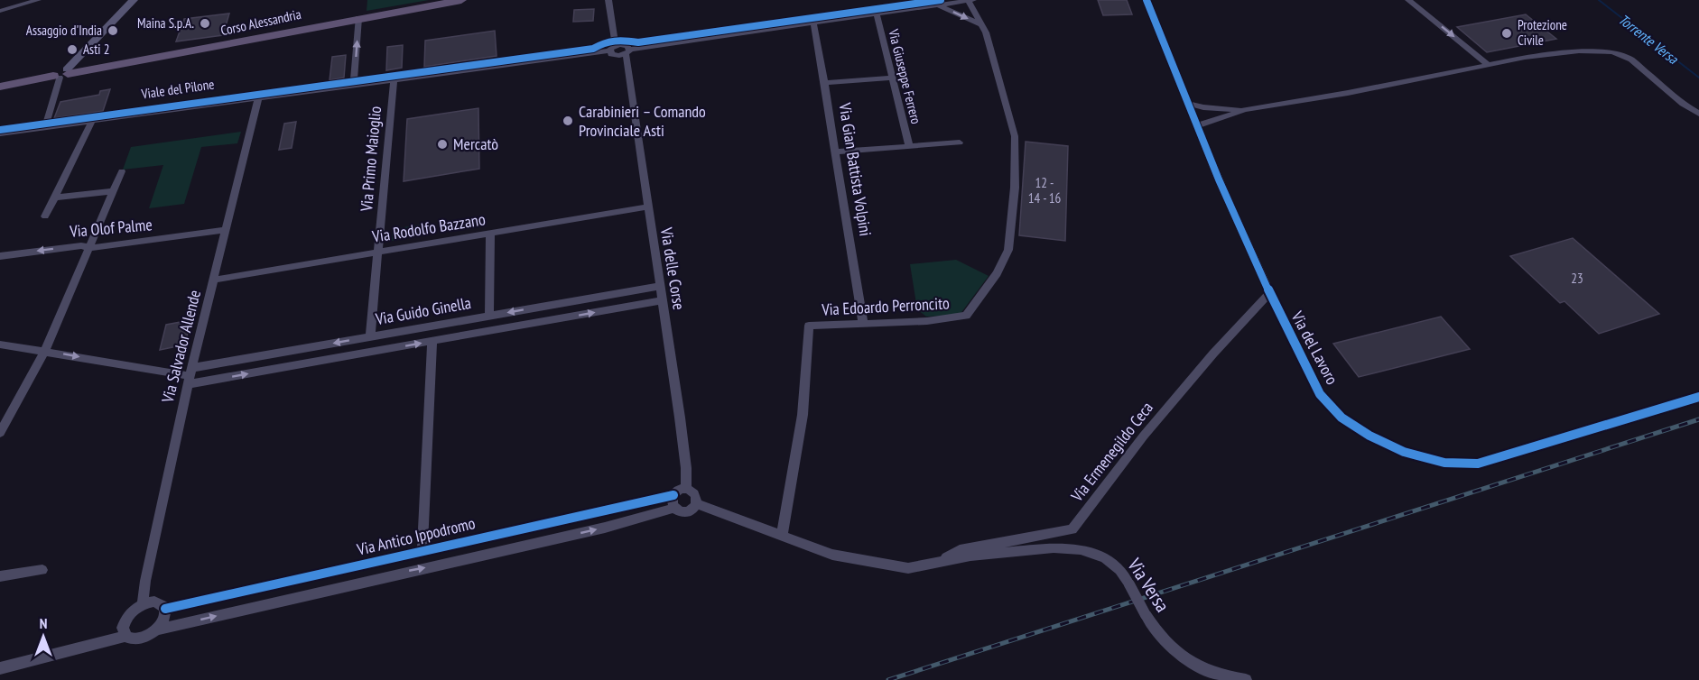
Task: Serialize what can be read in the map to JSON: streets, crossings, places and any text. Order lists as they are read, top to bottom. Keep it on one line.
{"streets":{"main road":["Corso Alessandria"],"street":["Via Giuseppe Ferrero","Viale del Pilone","Via Primo Maioglio","Via Gian Battista Volpini","Via Olof Palme","Via Rodolfo Bazzano","Via delle Corse","Via Edoardo Perroncito","Via Guido Ginella","Via Salvador Allende","Via del Lavoro","Via Ermenegildo Ceca","Via Antico Ippodromo","Via Versa"]},"crossings":[["Via Giuseppe Ferrero","Viale del Pilone"],["Viale del Pilone","Via Primo Maioglio"],["Viale del Pilone","Via Gian Battista Volpini"],["Viale del Pilone","Via delle Corse"],["Viale del Pilone","Via Edoardo Perroncito"],["Viale del Pilone","Via Salvador Allende"],["Via Primo Maioglio","Via Rodolfo Bazzano"],["Via Primo Maioglio","Via Guido Ginella"],["Via Gian Battista Volpini","Via Edoardo Perroncito"],["Via Olof Palme","Via Salvador Allende"],["Via Rodolfo Bazzano","Via delle Corse"],["Via Rodolfo Bazzano","Via Salvador Allende"],["Via delle Corse","Via Guido Ginella"],["Via delle Corse","Via Antico Ippodromo"],["Via Guido Ginella","Via Salvador Allende"],["Via Guido Ginella","Via Antico Ippodromo"],["Via Salvador Allende","Via Antico Ippodromo"],["Via del Lavoro","Via Ermenegildo Ceca"],["Via Ermenegildo Ceca","Via Versa"]],"water":["Torrente Versa"],"places":["Maina S.p.A.","Assaggio d'India","Protezione Civile","Asti 2","Carabinieri – Comando Provinciale Asti","Mercatò"],"house_numbers":["12 - 14 - 16","23"],"north":"top"}
